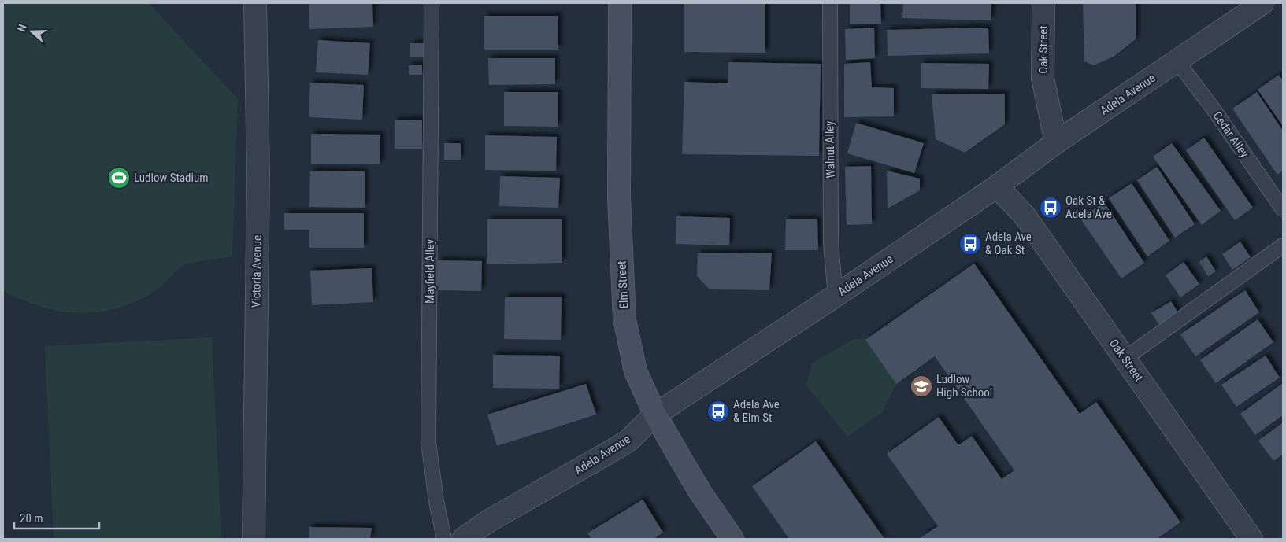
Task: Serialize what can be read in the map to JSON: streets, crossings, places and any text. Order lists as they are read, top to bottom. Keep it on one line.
{"streets":{"main road":["Elm Street"],"street":["Oak Street","Adela Avenue","Victoria Avenue"],"lane":["Cedar Alley","Walnut Alley","Mayfield Alley"]},"crossings":[["Oak Street","Adela Avenue"],["Adela Avenue","Cedar Alley"],["Adela Avenue","Walnut Alley"],["Adela Avenue","Elm Street"]],"places":{"sports":["Ludlow Stadium"],"bus stop":["Oak St & Adela Ave","Adela Ave & Oak St","Adela Ave & Elm St"],"school or university":["Ludlow High School"]},"scale_bar":"20 m","north":"left"}
